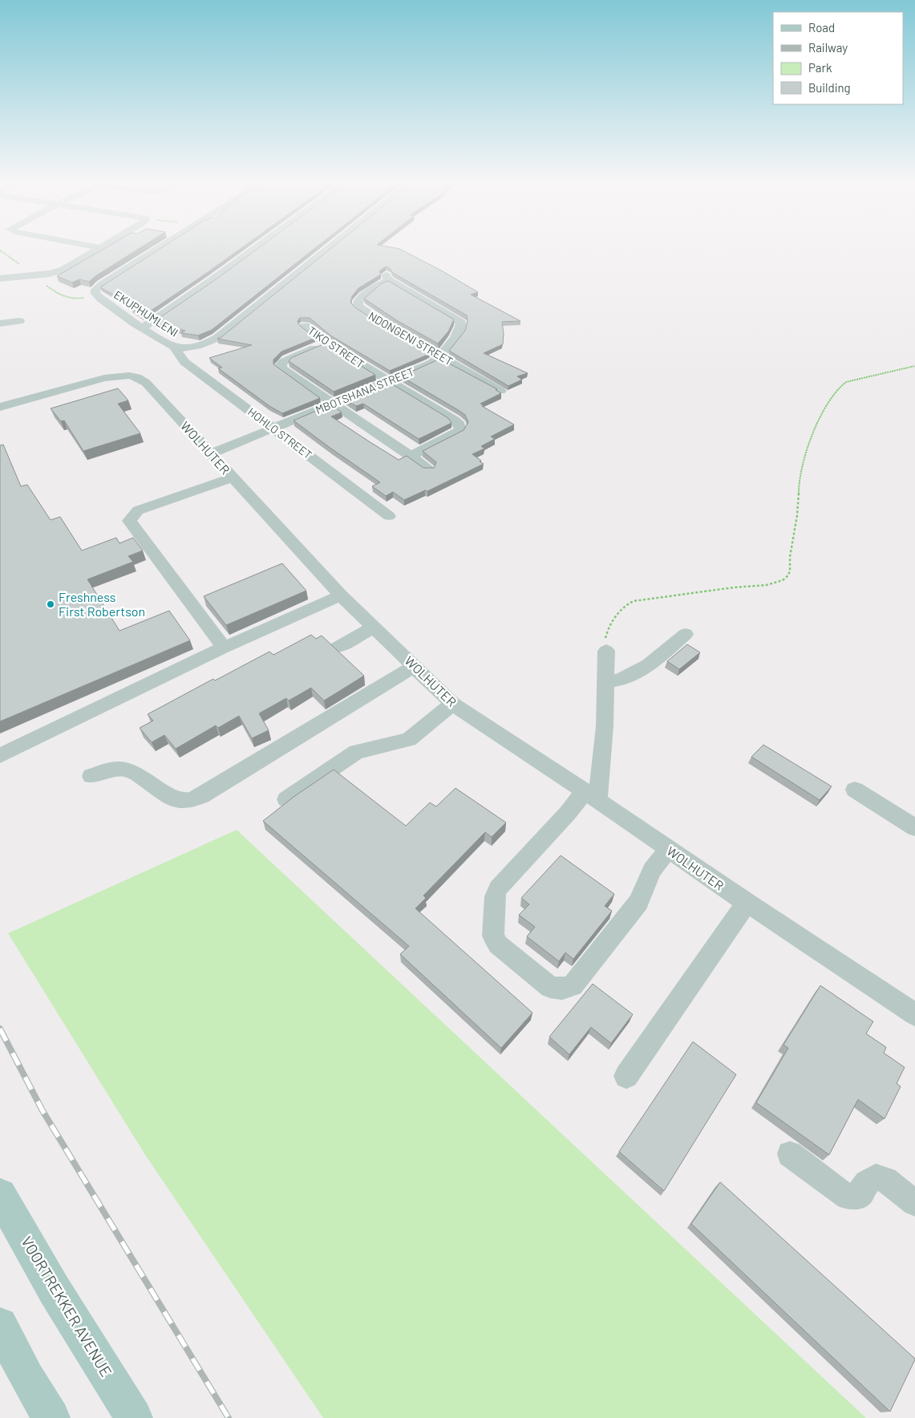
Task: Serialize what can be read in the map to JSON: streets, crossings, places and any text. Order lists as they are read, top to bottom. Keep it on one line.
{"streets":{"main road":["VOORTREKKER AVENUE"],"street":["EKUPHUMLENI","NDONGENI STREET","TIKO STREET","MBOTSHANA STREET","HOHLO STREET","WOLHUTER"]},"crossings":[["EKUPHUMLENI","HOHLO STREET"],["NDONGENI STREET","MBOTSHANA STREET"],["TIKO STREET","MBOTSHANA STREET"],["MBOTSHANA STREET","HOHLO STREET"],["MBOTSHANA STREET","WOLHUTER"]],"places":["Freshness First Robertson"],"legend":["Road","Railway","Park","Building"]}
